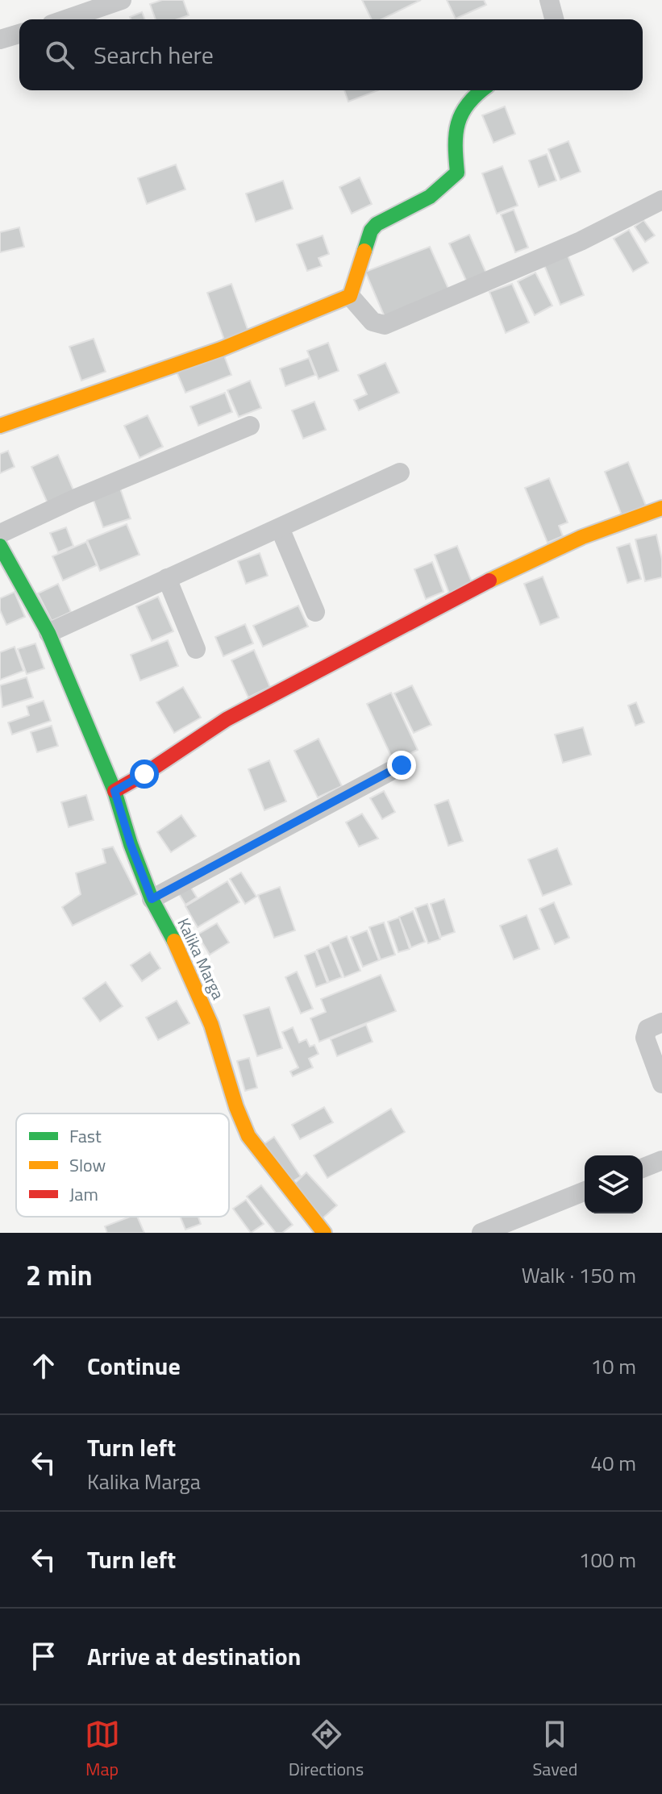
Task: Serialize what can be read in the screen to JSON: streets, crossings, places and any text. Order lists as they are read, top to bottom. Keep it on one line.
{"streets":{"street":["Kalika Marga"]},"legend":["Fast","Slow","Jam"],"page":{"search":"Search here","heading":["2 min","Walk · 150 m"],"list":[["Continue","10 m"],["Turn left","Kalika Marga","40 m"],["Turn left","100 m"],"Arrive at destination"],"nav":["Map","Directions","Saved"]}}
